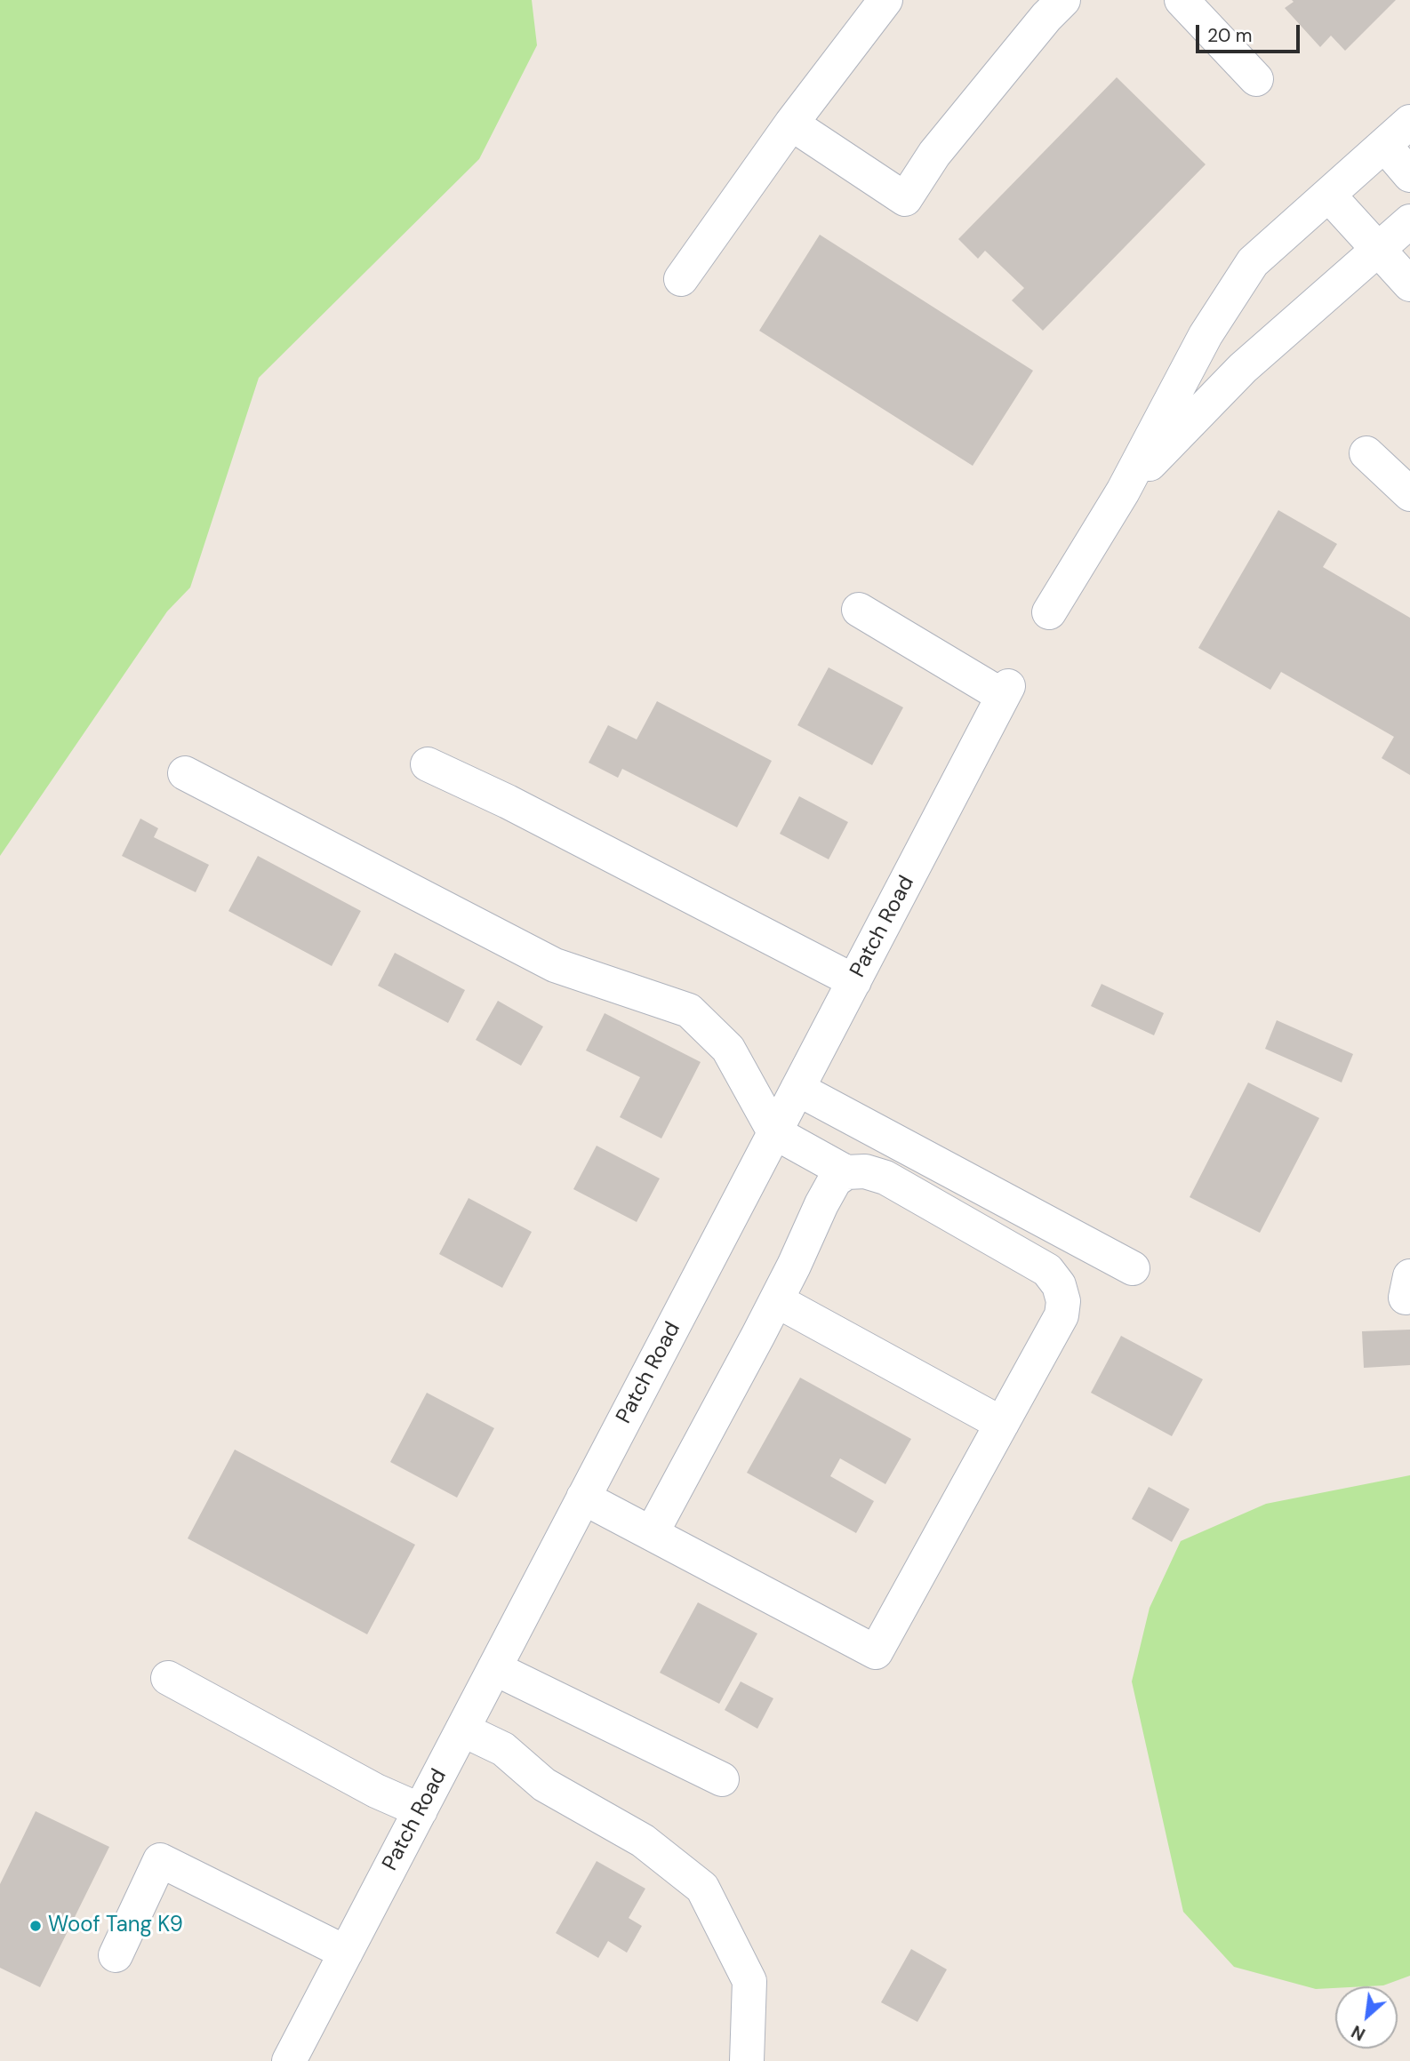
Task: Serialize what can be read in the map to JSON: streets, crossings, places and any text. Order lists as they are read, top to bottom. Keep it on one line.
{"streets":{"street":["Patch Road"]},"places":["Woof Tang K9"],"scale_bar":"20 m","north":"bottom left"}
